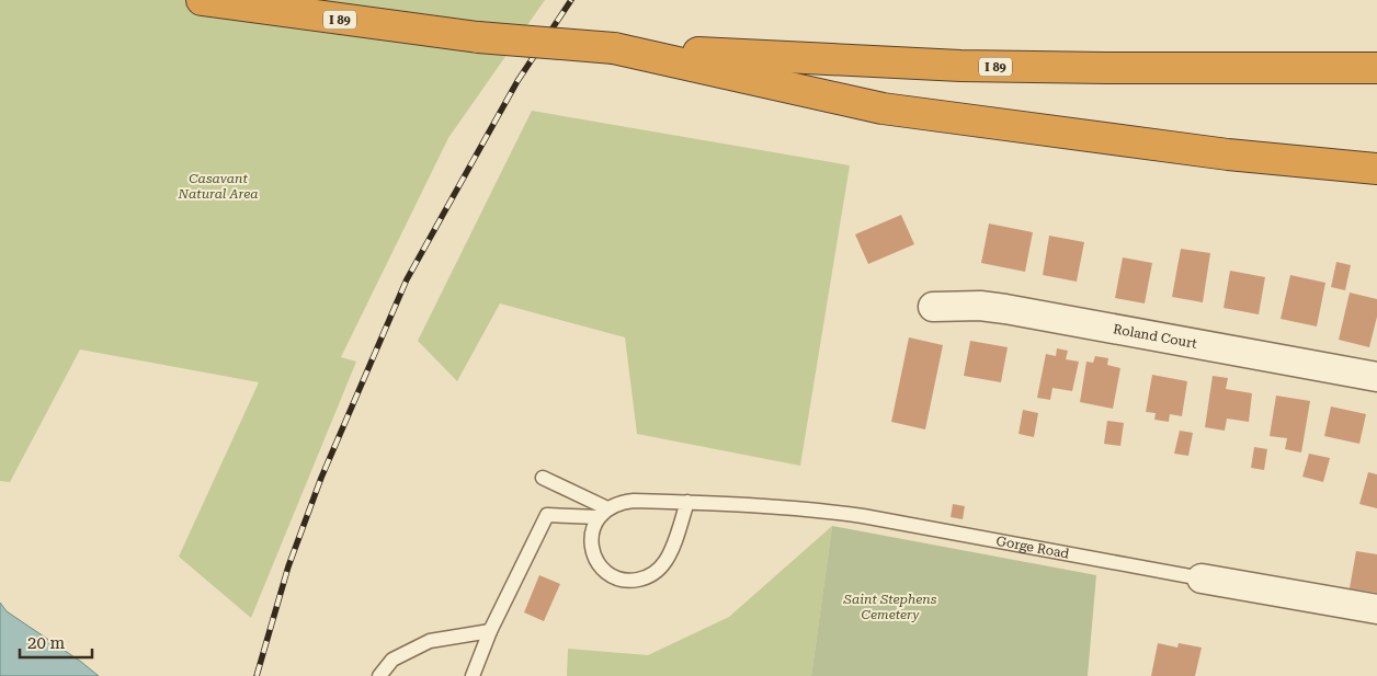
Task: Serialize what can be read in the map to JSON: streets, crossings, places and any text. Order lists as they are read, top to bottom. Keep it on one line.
{"streets":{"highway":["I 89"],"street":["Roland Court","Gorge Road"]},"parks":["Casavant Natural Area","Saint Stephens Cemetery"],"scale_bar":"20 m"}
